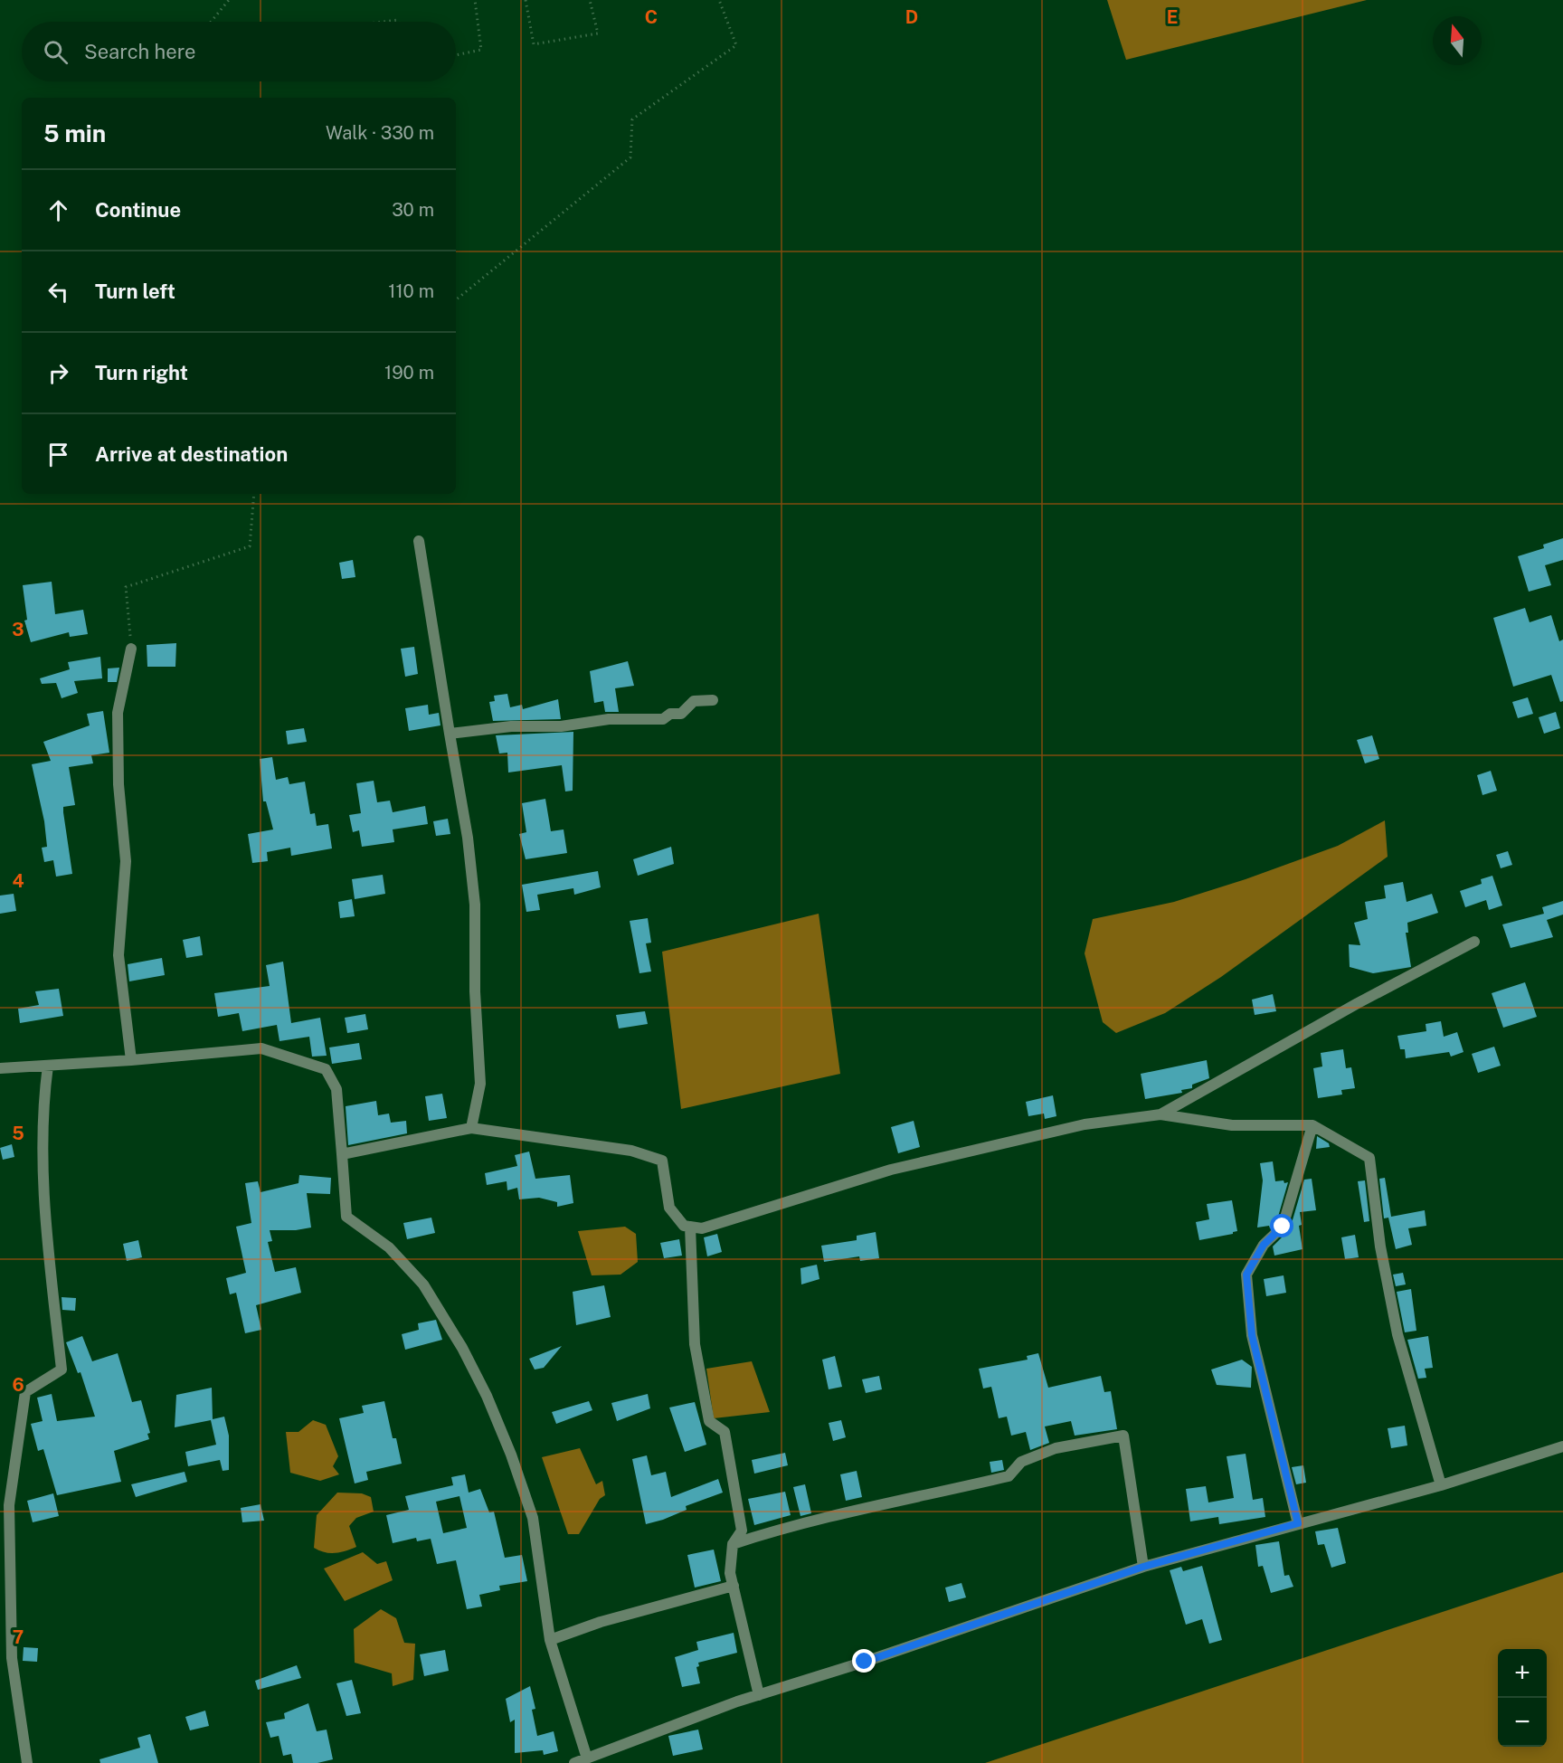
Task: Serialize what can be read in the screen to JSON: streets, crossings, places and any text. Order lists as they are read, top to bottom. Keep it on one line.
{"north":"top","page":{"search":"Search here","heading":["5 min","Walk · 330 m"],"list":[["Continue","30 m"],["Turn left","110 m"],["Turn right","190 m"],"Arrive at destination"],"map_buttons":["+","−"]},"grid":{"columns":["C","D","E"],"rows":["3","4","5","6","7"]}}
